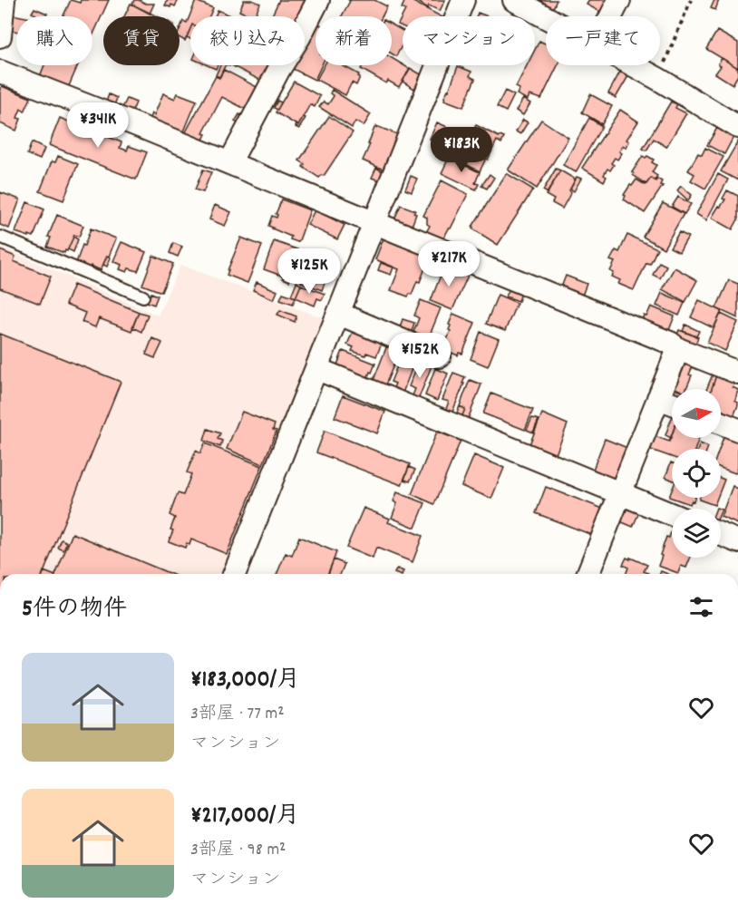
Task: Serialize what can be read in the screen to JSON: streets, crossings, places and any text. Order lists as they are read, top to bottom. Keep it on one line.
{"north":"right","page":{"chip":["購入","賃貸","絞り込み","新着","マンション","一戸建て"],"price":["¥341K","¥183K","¥217K","¥125K","¥152K"],"heading":"5件の物件","list":[{"name":"¥183,000/月","note":"3部屋 · 77 m² · マンション"},{"name":"¥217,000/月","note":"3部屋 · 98 m² · マンション"}]}}
